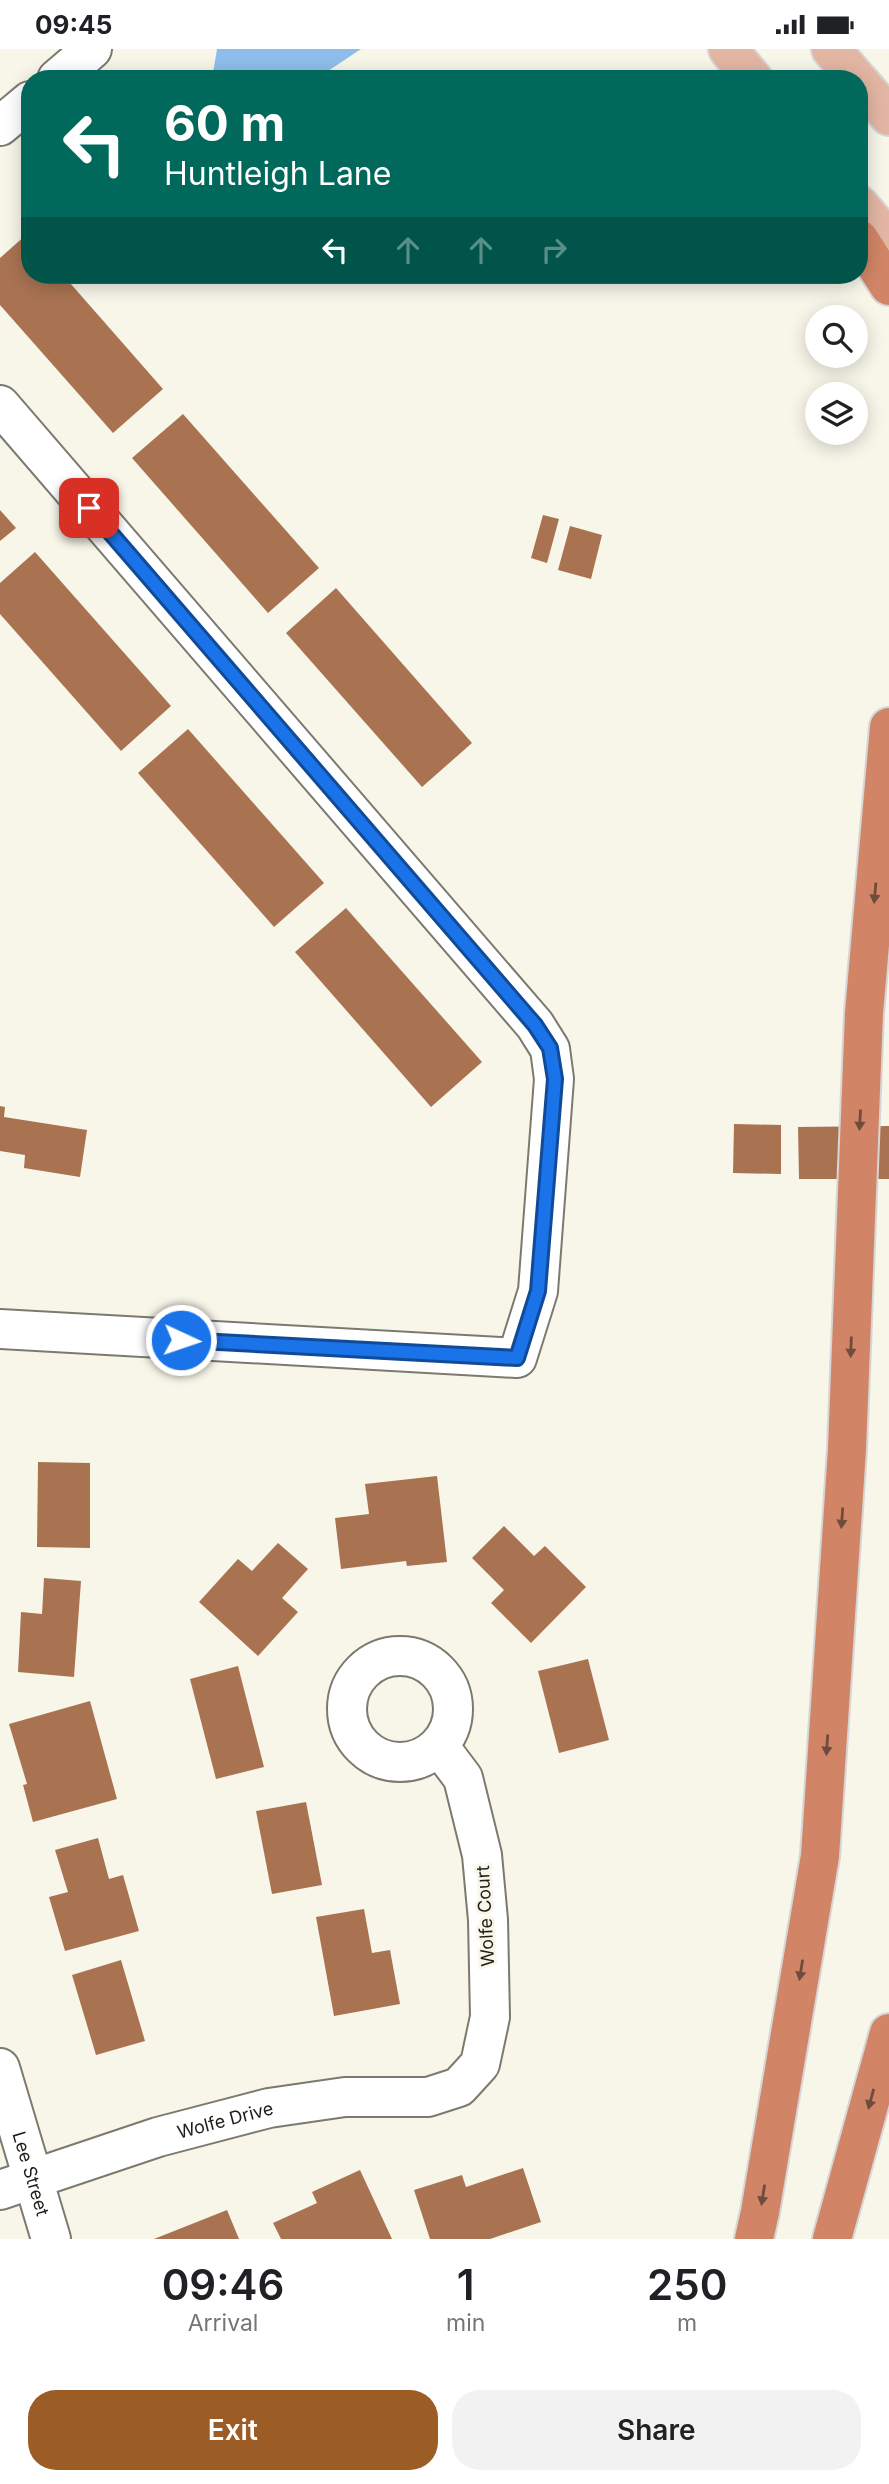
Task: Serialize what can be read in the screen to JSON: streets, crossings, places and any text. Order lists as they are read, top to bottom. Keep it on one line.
{"streets":{"street":["Wolfe Court","Wolfe Drive","Lee Street"]},"crossings":[["Wolfe Court","Wolfe Drive"],["Wolfe Drive","Lee Street"]],"page":{"status":"09:45","turn":["60 m","Huntleigh Lane"],"eta":["09:46","Arrival","1","min","250","m"],"buttons":["Exit","Share"]}}
